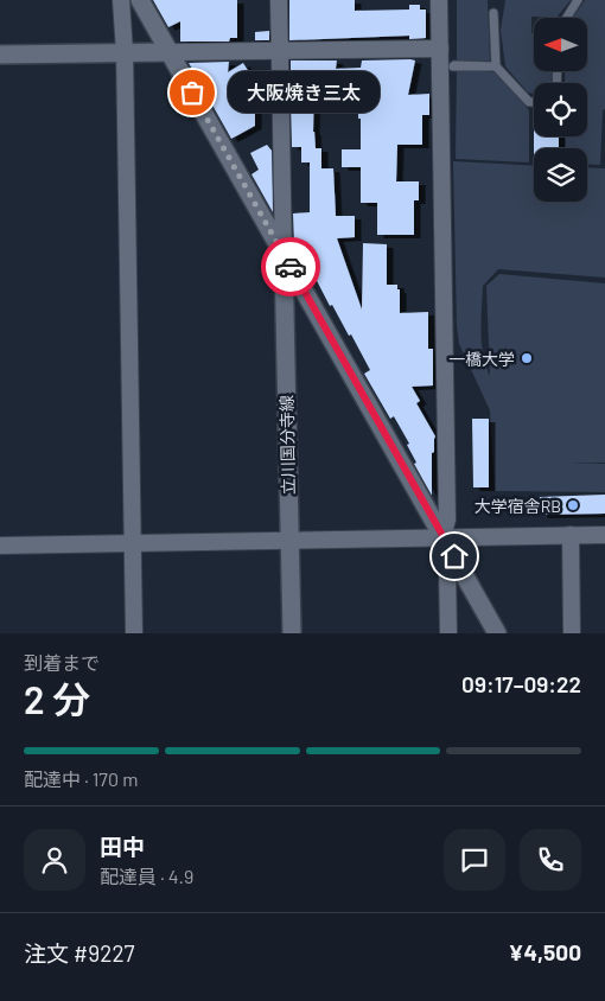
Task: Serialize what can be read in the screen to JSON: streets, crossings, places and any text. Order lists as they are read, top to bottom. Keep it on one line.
{"streets":{"main road":["立川国分寺線"]},"places":["大阪焼き三太","一橋大学","大学宿舎RB"],"north":"left","page":{"bubble":"大阪焼き三太","heading":["2 分","到着まで","09:17–09:22"],"panel":["田中","配達員 · 4.9","注文 #9227","¥4,500"],"bar":"配達中 · 170 m"}}
